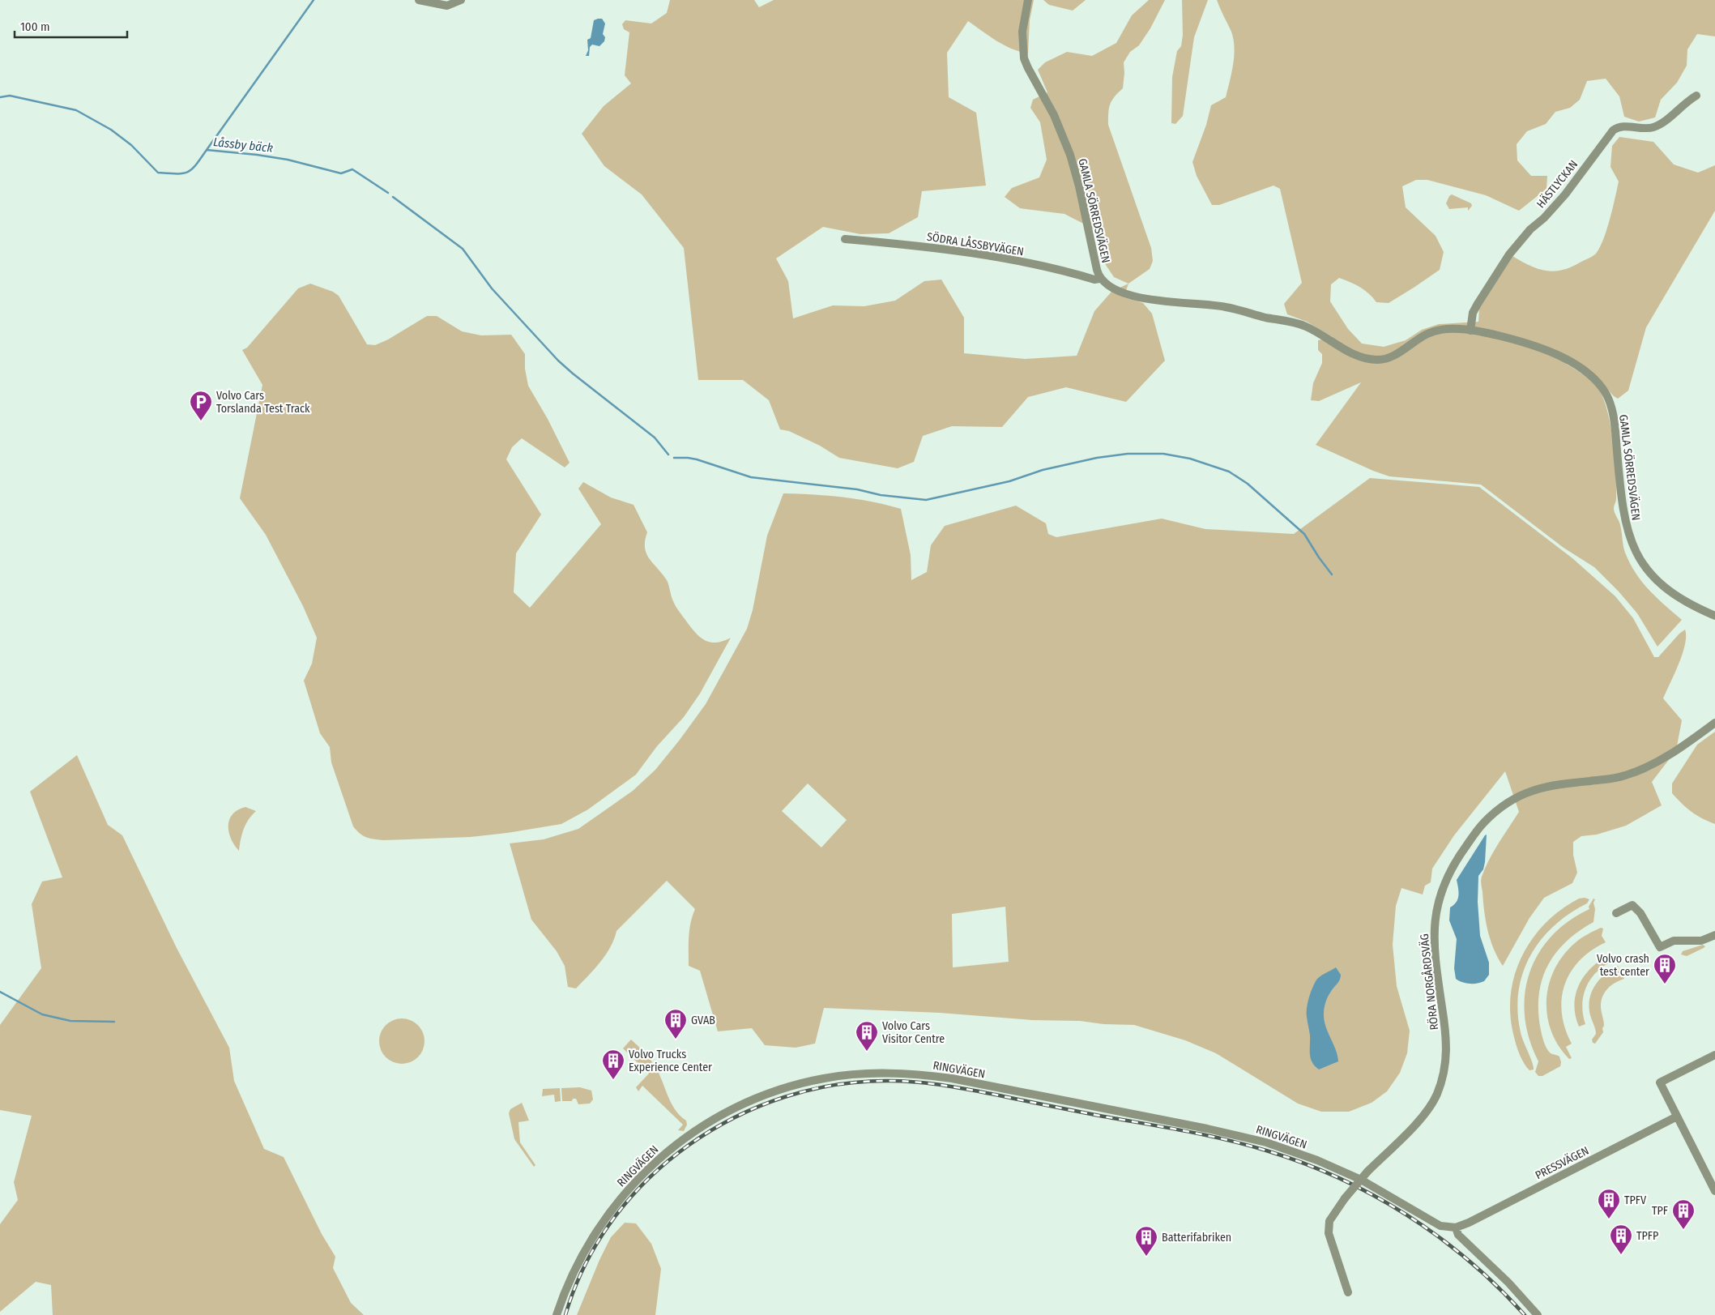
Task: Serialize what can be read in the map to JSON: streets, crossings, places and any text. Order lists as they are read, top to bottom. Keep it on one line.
{"streets":{"street":["HÄSTLYCKAN","GAMLA SÖRREDSVÄGEN","SÖDRA LÅSSBYVÄGEN","RÖRA NORGÅRDSVÄG","RINGVÄGEN","PRESSVÄGEN"]},"crossings":[["HÄSTLYCKAN","GAMLA SÖRREDSVÄGEN"],["GAMLA SÖRREDSVÄGEN","SÖDRA LÅSSBYVÄGEN"],["RINGVÄGEN","PRESSVÄGEN"]],"water":["Låssby bäck"],"places":{"parking":["Volvo Cars Torslanda Test Track"],"building":["Volvo crash test center","GVAB","Volvo Cars Visitor Centre","Volvo Trucks Experience Center","TPFV","TPF","TPFP","Batterifabriken"]},"scale_bar":"100 m"}
